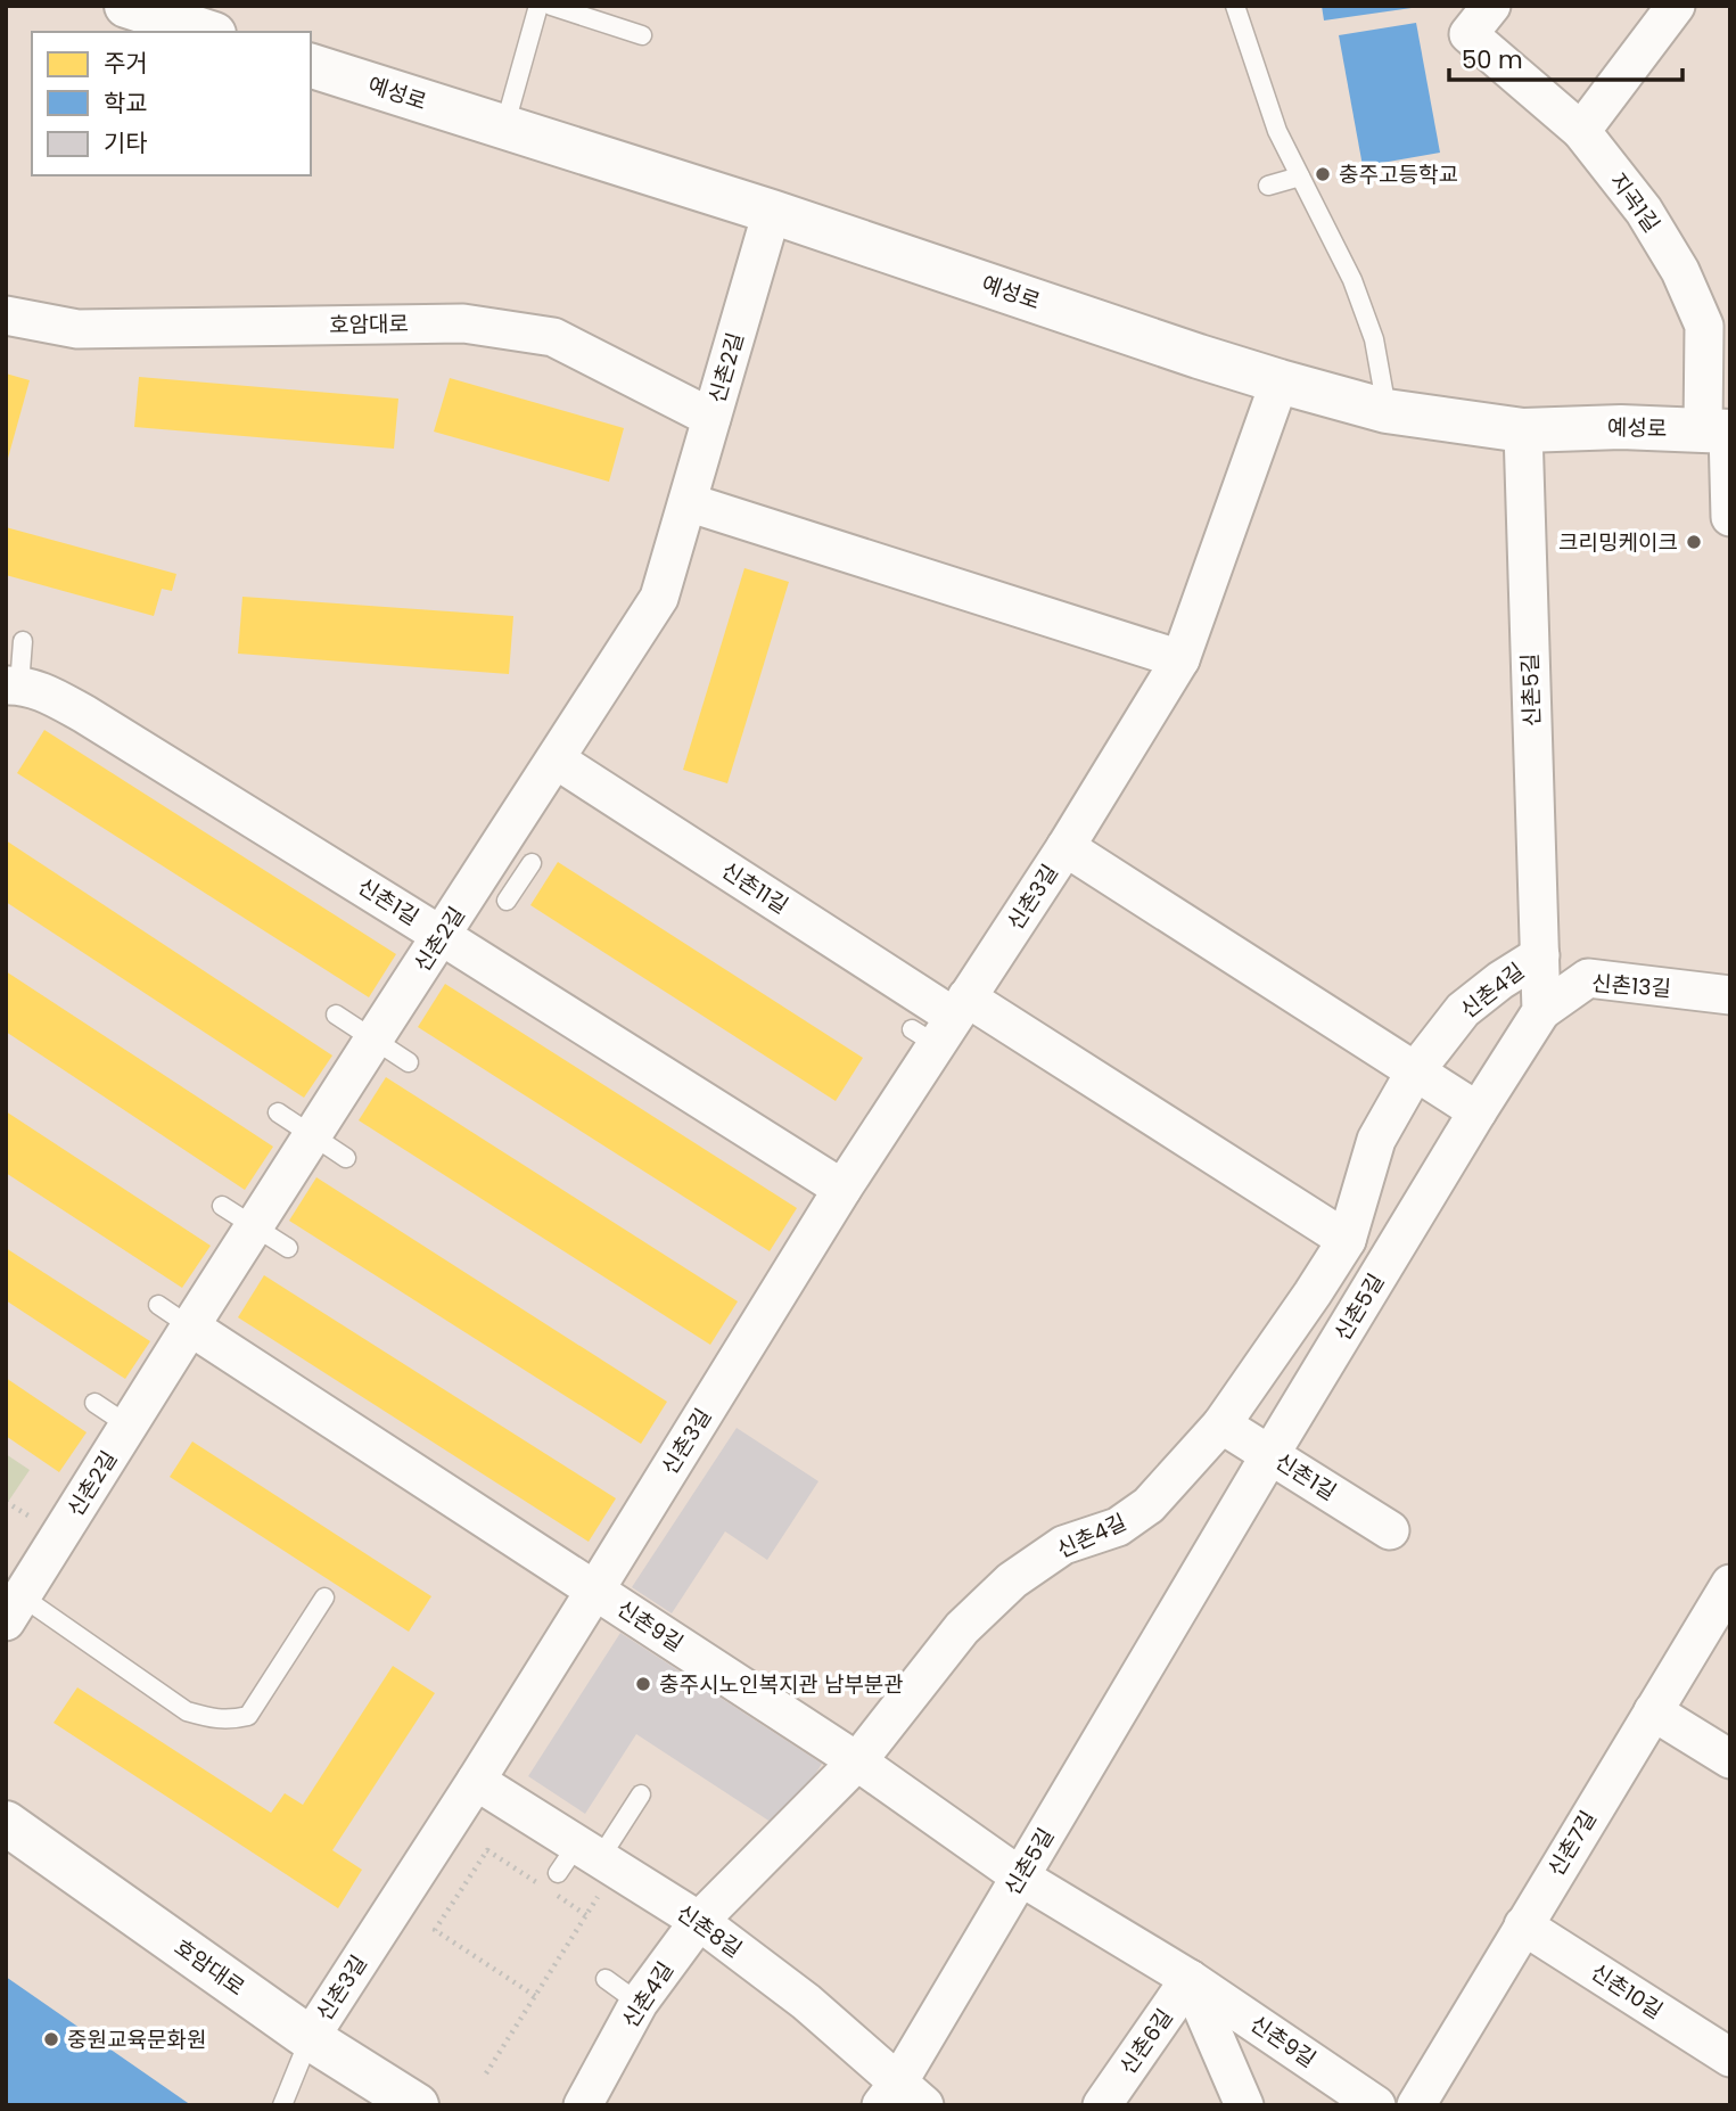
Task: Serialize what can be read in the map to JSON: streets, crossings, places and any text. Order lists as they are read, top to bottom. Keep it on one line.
{"streets":{"main road":["예성로","호암대로"],"street":["지곡1길","신촌2길","신촌5길","신촌11길","신촌3길","신촌1길","신촌13길","신촌4길","신촌9길","신촌7길","신촌8길","신촌10길","신촌6길"]},"crossings":[["예성로","지곡1길"],["예성로","신촌2길"],["예성로","신촌5길"],["예성로","신촌3길"],["호암대로","신촌2길"],["호암대로","신촌3길"],["신촌2길","신촌11길"],["신촌2길","신촌1길"],["신촌2길","신촌9길"],["신촌5길","신촌3길"],["신촌5길","신촌1길"],["신촌5길","신촌13길"],["신촌5길","신촌4길"],["신촌5길","신촌9길"],["신촌5길","신촌8길"],["신촌11길","신촌3길"],["신촌11길","신촌4길"],["신촌3길","신촌1길"],["신촌3길","신촌4길"],["신촌3길","신촌9길"],["신촌3길","신촌8길"],["신촌1길","신촌4길"],["신촌4길","신촌9길"],["신촌4길","신촌8길"],["신촌9길","신촌6길"],["신촌7길","신촌10길"]],"places":["충주고등학교","크리밍케이크","충주시노인복지관 남부분관","중원교육문화원"],"legend":["주거","학교","기타"],"scale_bar":"50 m"}
